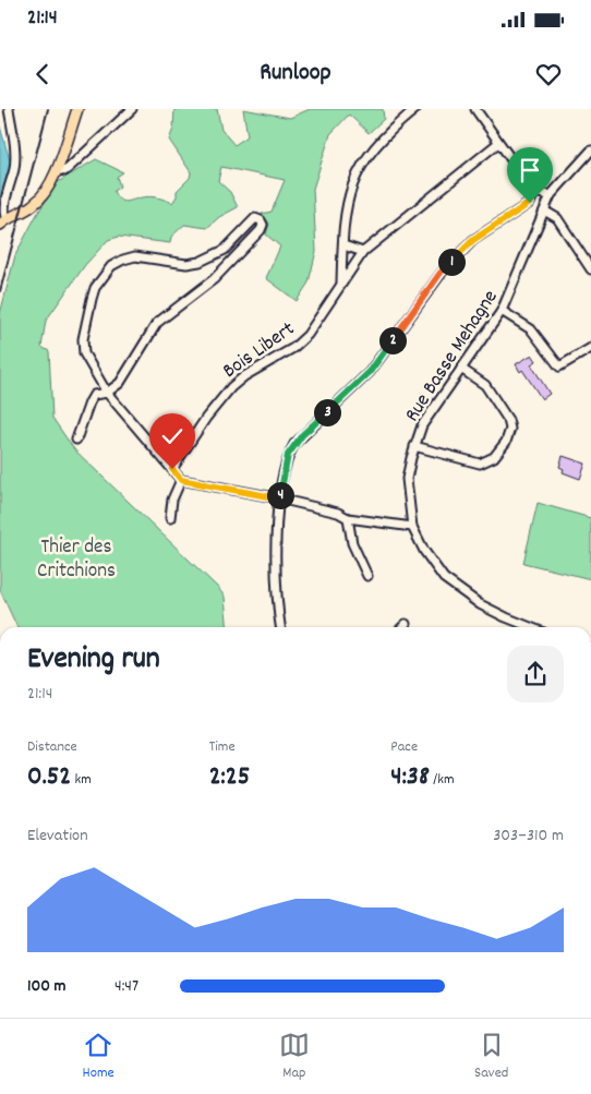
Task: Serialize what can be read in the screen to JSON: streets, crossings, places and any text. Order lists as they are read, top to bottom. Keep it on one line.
{"streets":{"street":["Bois Libert","Rue Basse Mehagne"]},"parks":["Thier des Critchions"],"page":{"status":"21:14","header":"Runloop","pins":["1","2","3","4"],"heading":["Evening run","21:14"],"stats":[["Distance","0.52 km"],["Time","2:25"],["Pace","4:38 /km"]],"chart":["Elevation","303–310 m"],"list":[{"name":"100 m","note":"4:47"}],"tabs":["Home","Map","Saved"]}}
